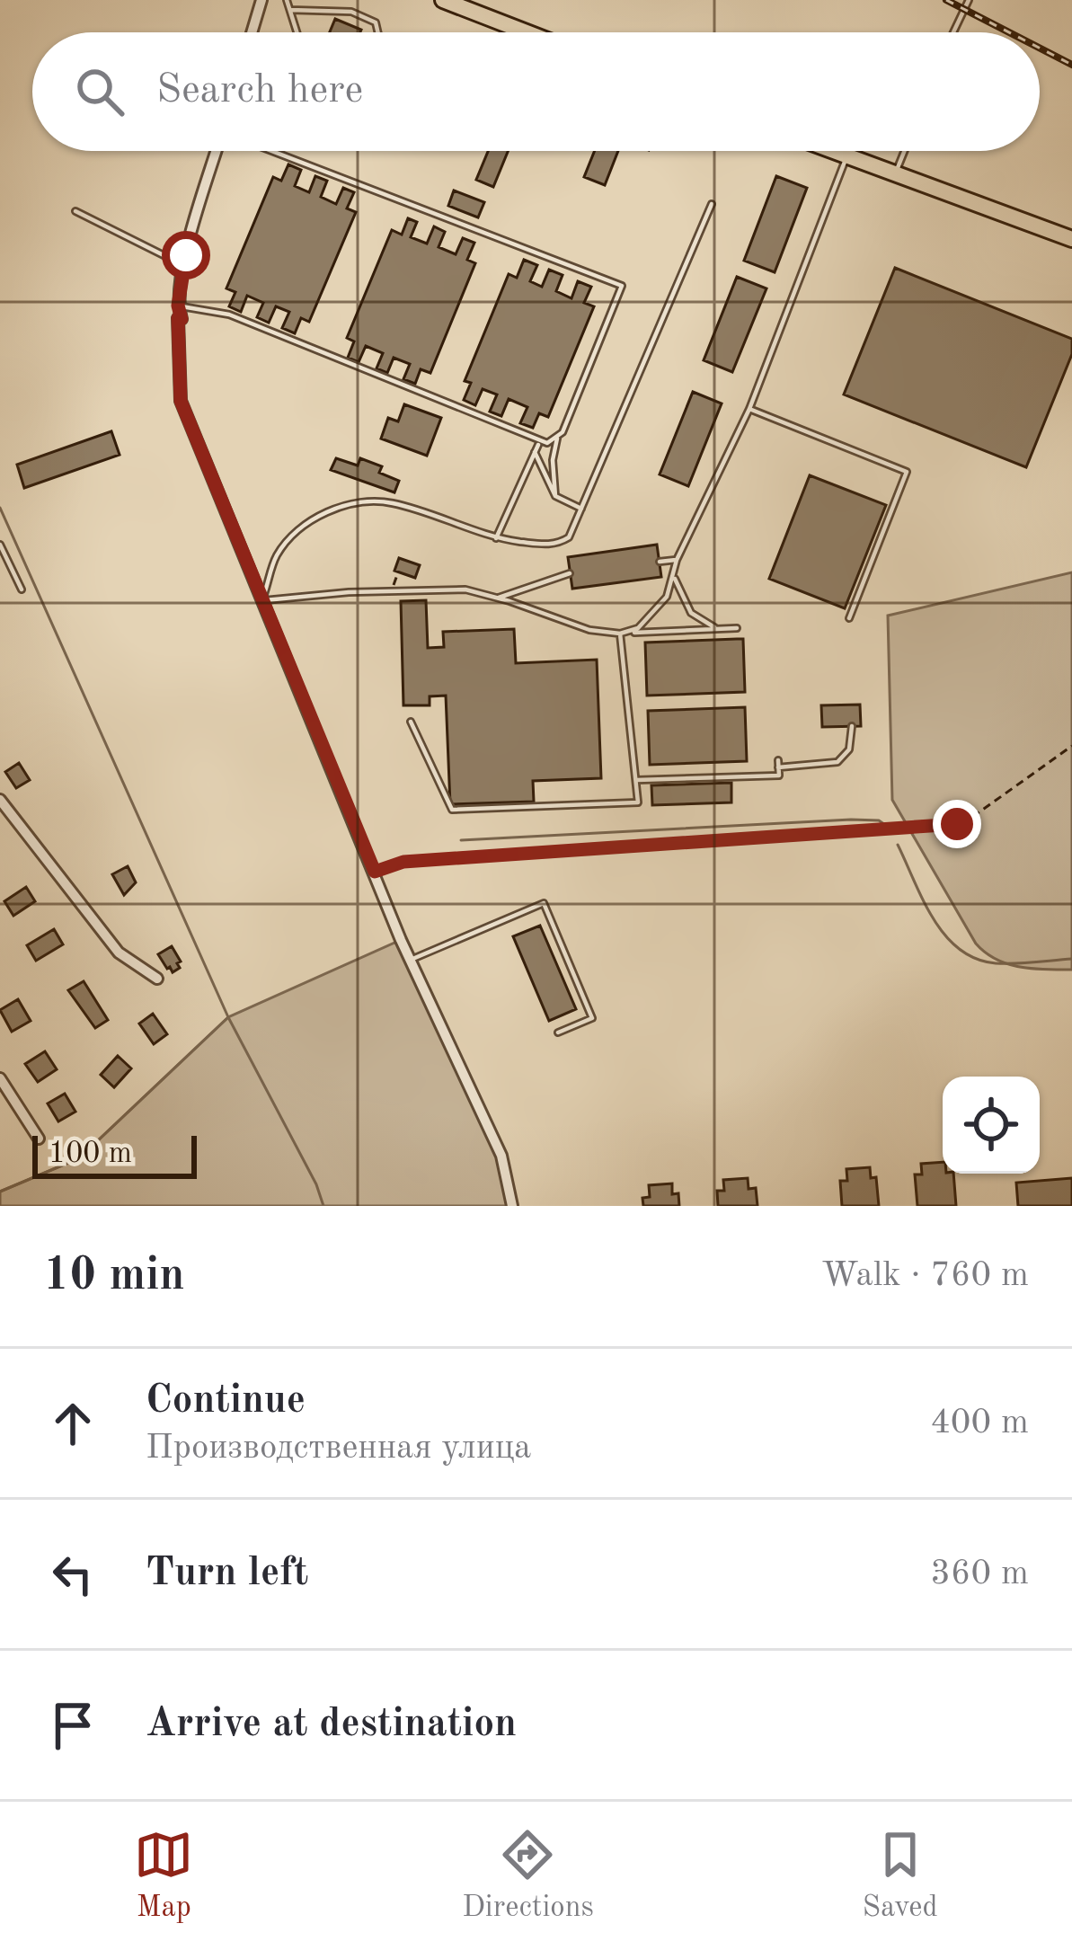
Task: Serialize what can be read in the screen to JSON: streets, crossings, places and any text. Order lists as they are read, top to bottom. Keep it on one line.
{"scale_bar":"100 m","page":{"search":"Search here","scale":"100 m","heading":["10 min","Walk · 760 m"],"list":[["Continue","Производственная улица","400 m"],["Turn left","360 m"],"Arrive at destination"],"nav":["Map","Directions","Saved"]}}
